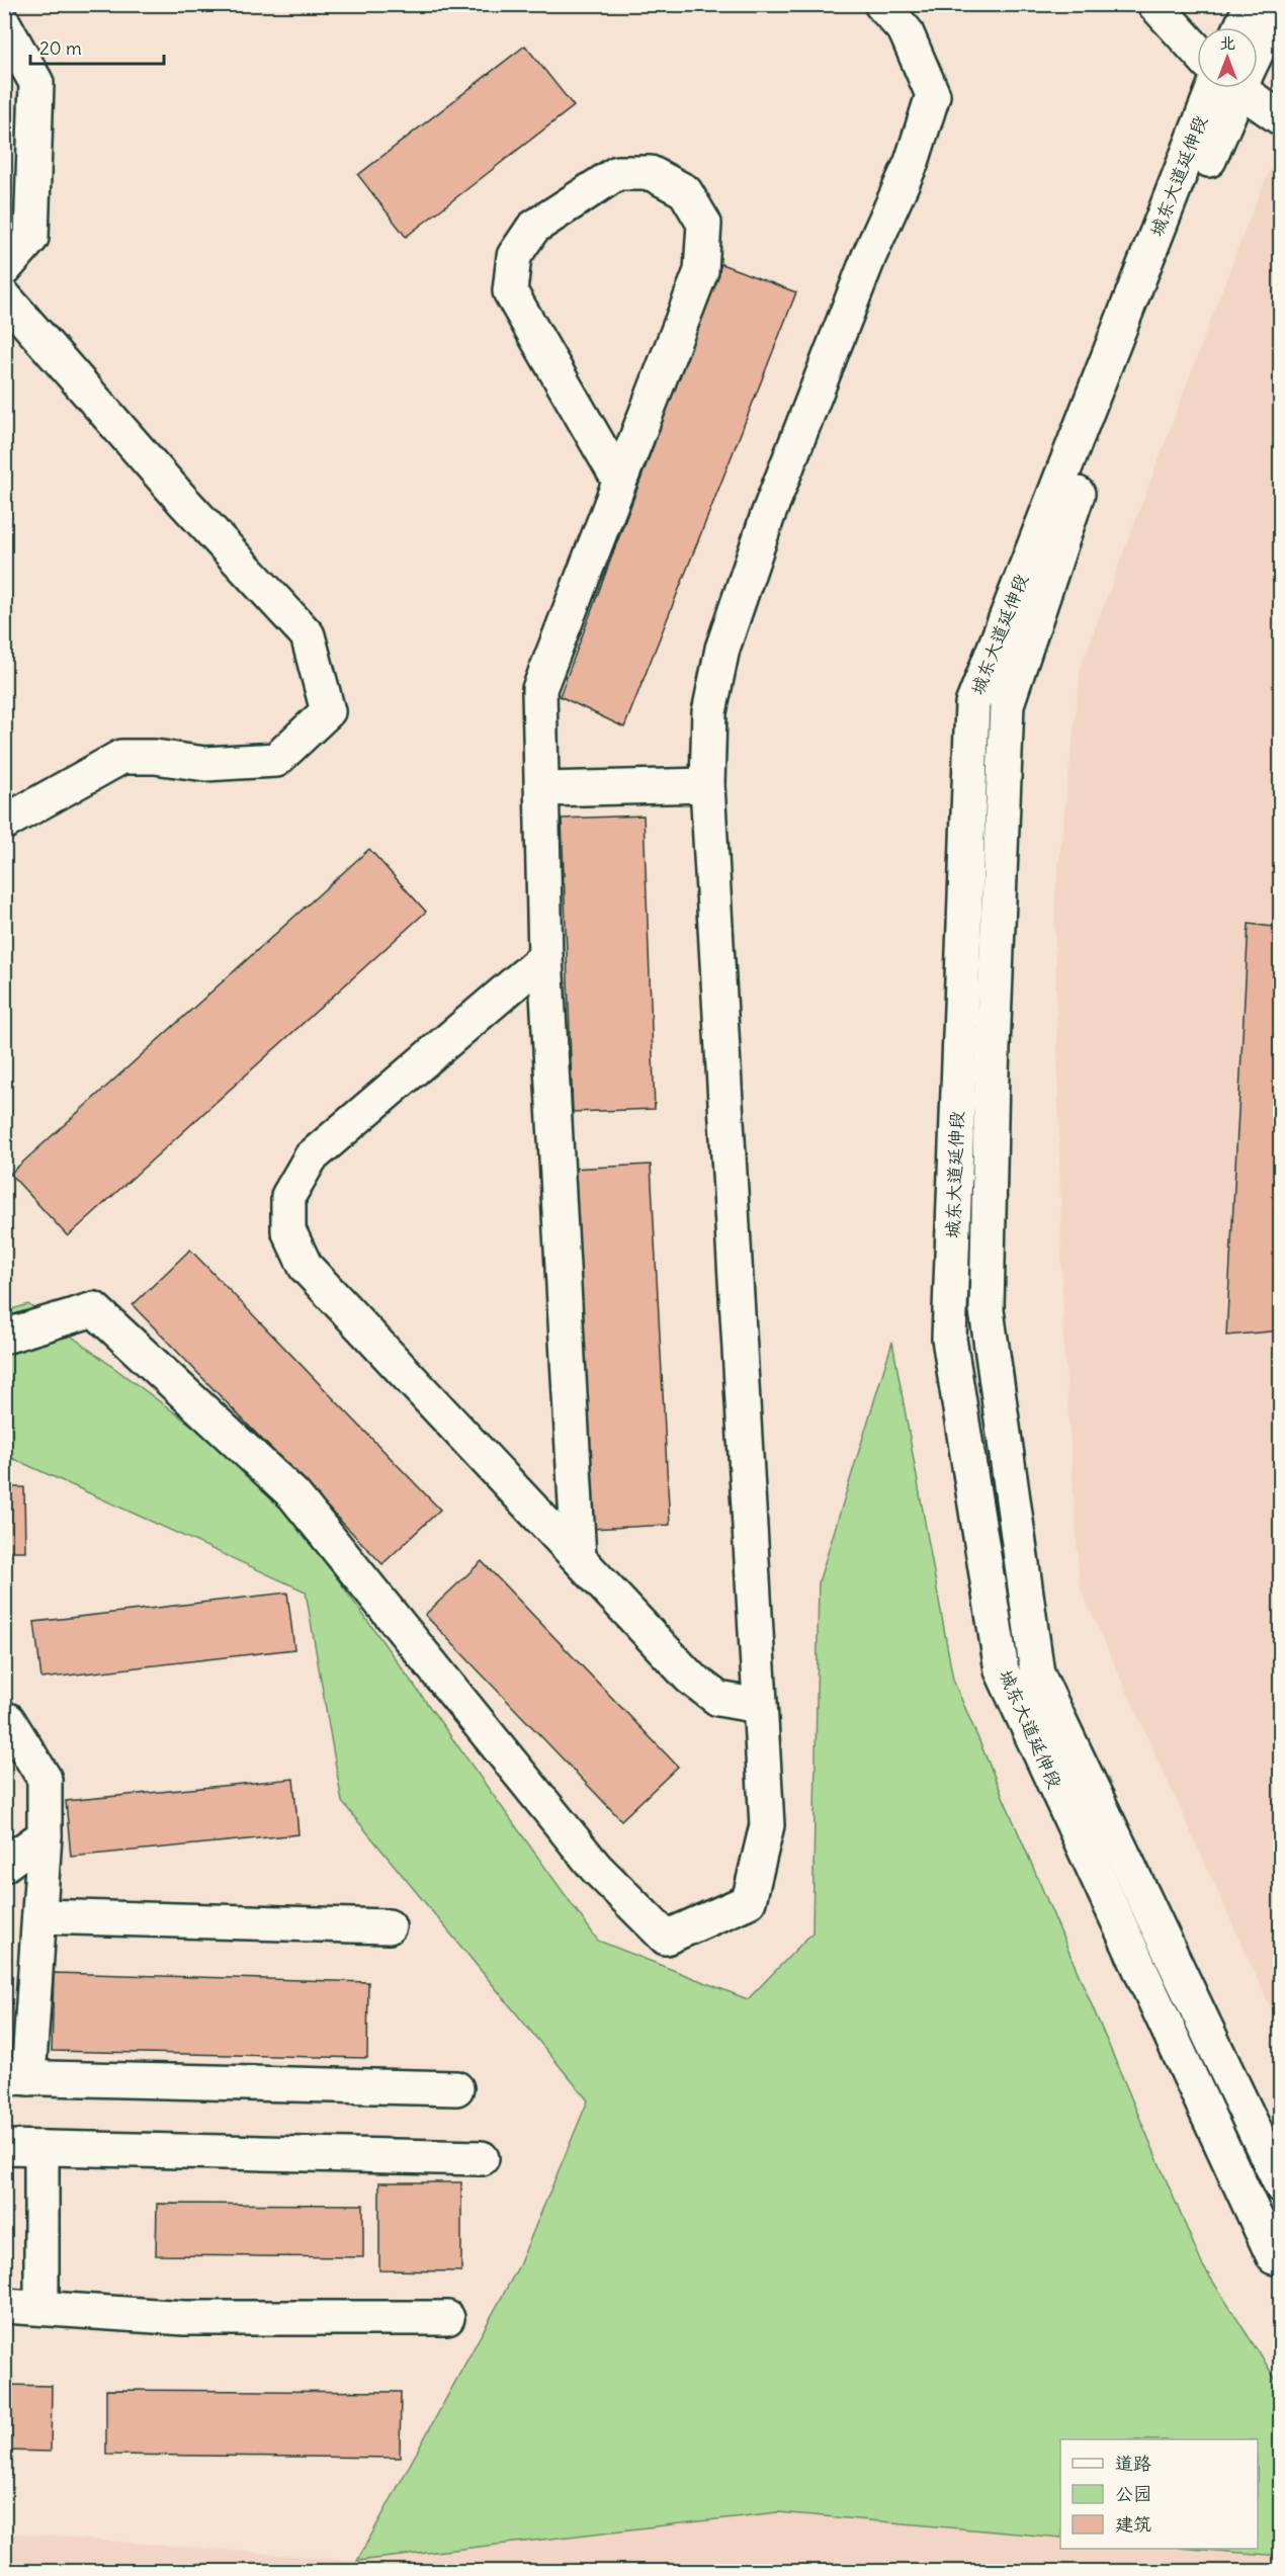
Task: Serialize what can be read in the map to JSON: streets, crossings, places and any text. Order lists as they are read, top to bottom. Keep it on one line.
{"streets":{"street":["城东大道延伸段"]},"legend":["道路","公园","建筑"],"scale_bar":"20 m","north":"top"}
